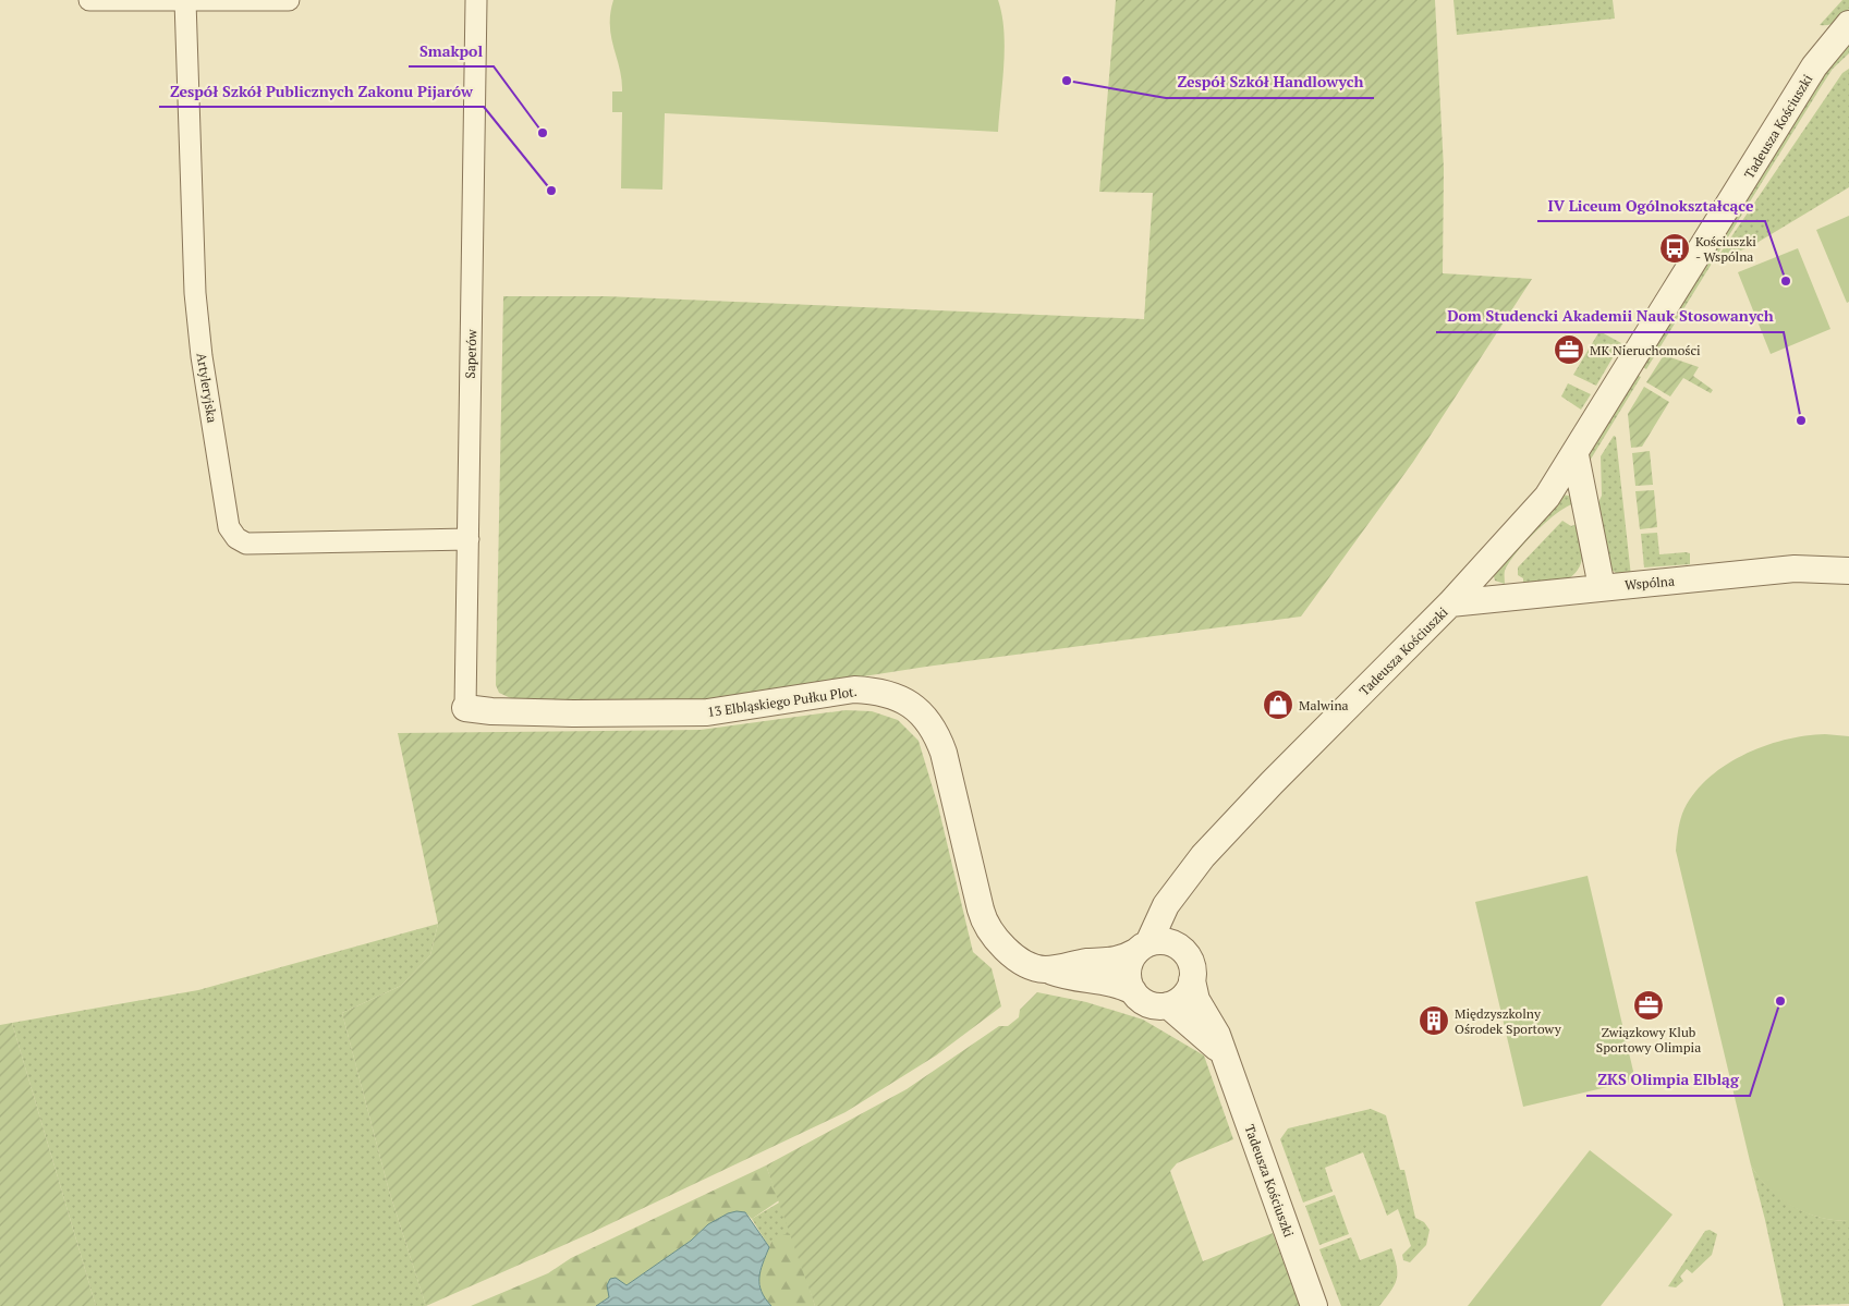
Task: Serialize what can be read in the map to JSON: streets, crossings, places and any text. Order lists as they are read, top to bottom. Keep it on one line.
{"streets":{"street":["Tadeusza Kościuszki","Saperów","Artyleryjska","Wspólna","13 Elbląskiego Pułku Plot."]},"crossings":[["Tadeusza Kościuszki","Wspólna"],["Tadeusza Kościuszki","13 Elbląskiego Pułku Plot."],["Saperów","Artyleryjska"],["Saperów","13 Elbląskiego Pułku Plot."]],"places":{"other":["Zespół Szkół Handlowych","Smakpol","Zespół Szkół Publicznych Zakonu Pijarów","IV Liceum Ogólnokształcące","Dom Studencki Akademii Nauk Stosowanych","ZKS Olimpia Elbląg"],"bus stop":["Kościuszki - Wspólna"],"office":["MK Nieruchomości","Związkowy Klub Sportowy Olimpia"],"shop":["Malwina"],"building":["Międzyszkolny Ośrodek Sportowy"]}}
